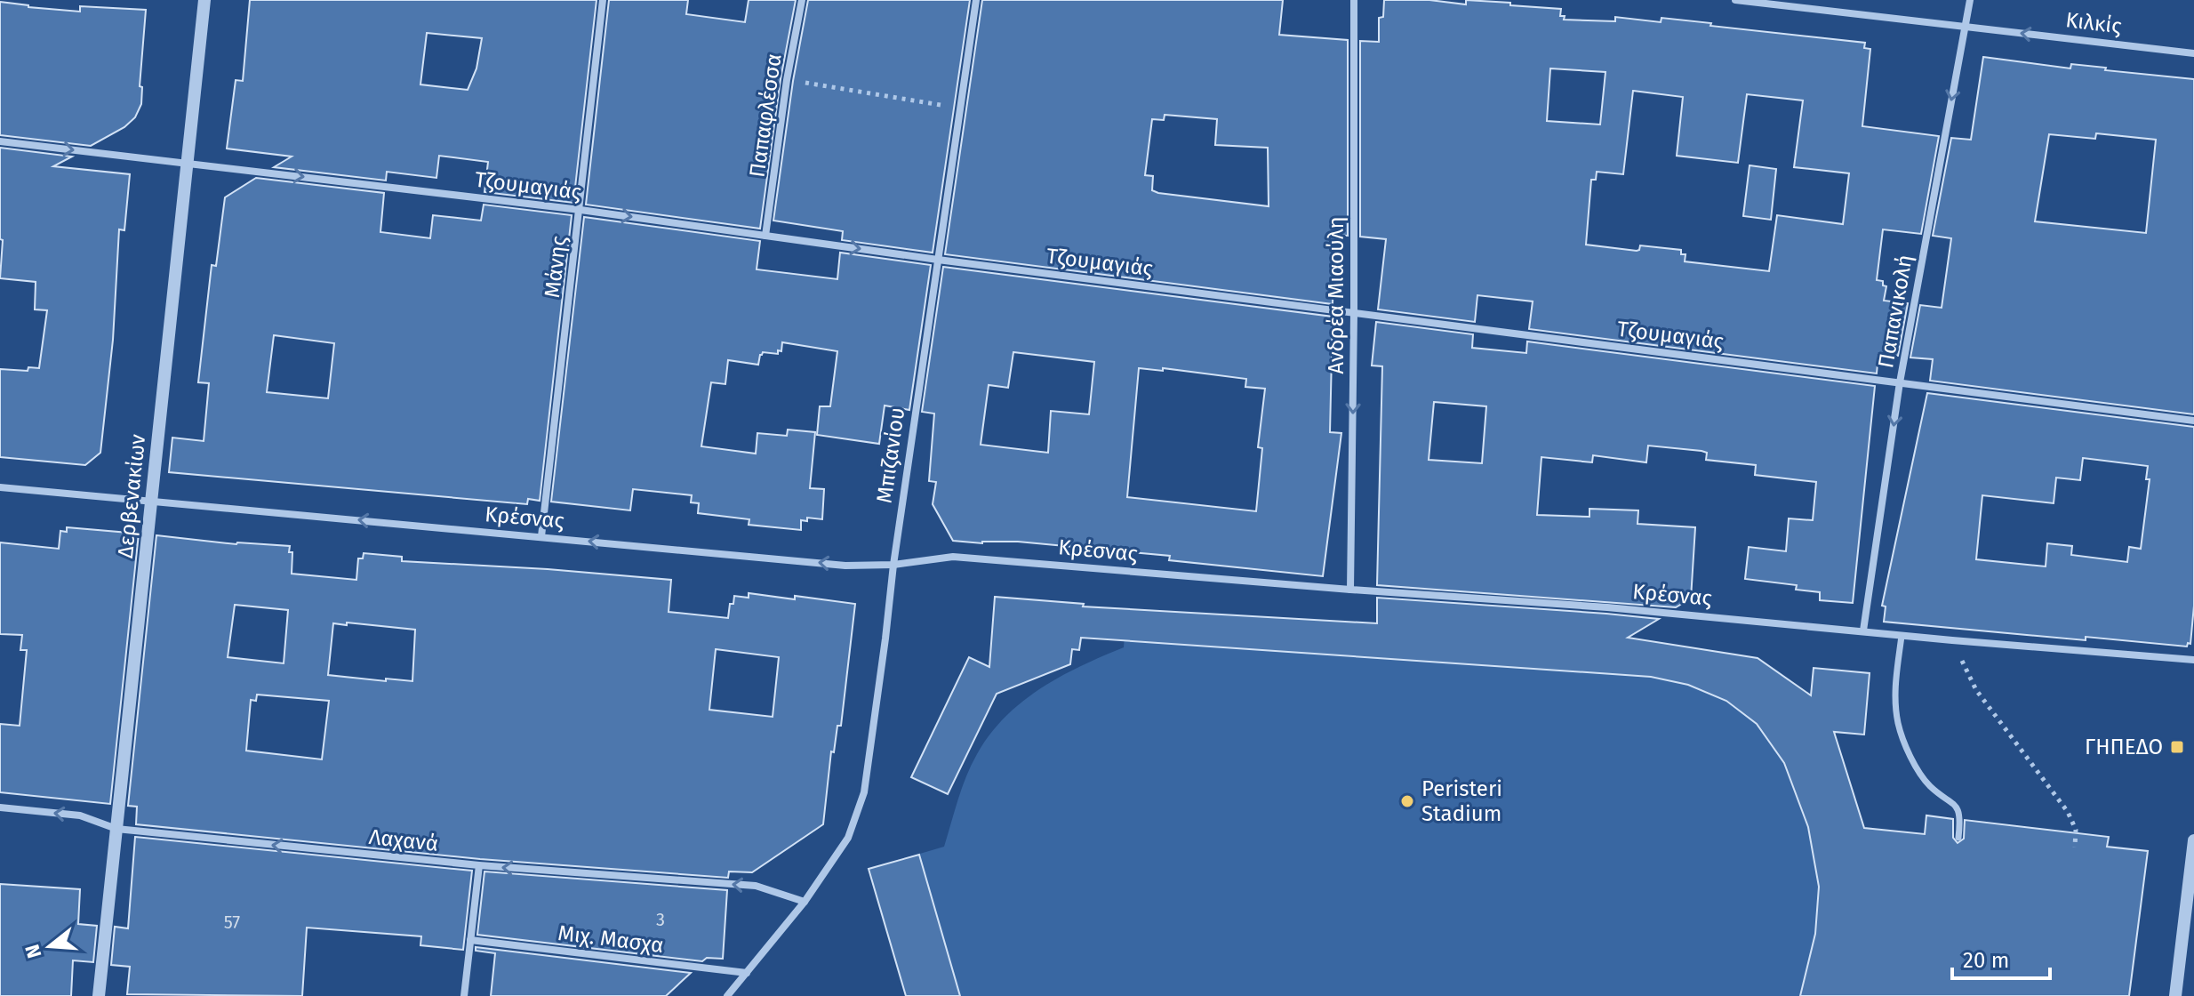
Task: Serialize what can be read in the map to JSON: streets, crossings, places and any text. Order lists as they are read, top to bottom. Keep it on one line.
{"streets":{"street":["Κιλκίς","Παπαφλέσσα","Τζουμαγιάς","Μάνης","Ανδρέα Μιαούλη","Παπανικολή","Μπιζανίου","Δερβενακίων","Κρέσνας","Λαχανά","Μιχ. Μασχα"]},"crossings":[["Κιλκίς","Παπανικολή"],["Παπαφλέσσα","Τζουμαγιάς"],["Τζουμαγιάς","Μάνης"],["Τζουμαγιάς","Ανδρέα Μιαούλη"],["Τζουμαγιάς","Παπανικολή"],["Τζουμαγιάς","Μπιζανίου"],["Τζουμαγιάς","Δερβενακίων"],["Μάνης","Κρέσνας"],["Ανδρέα Μιαούλη","Κρέσνας"],["Παπανικολή","Κρέσνας"],["Μπιζανίου","Κρέσνας"],["Μπιζανίου","Λαχανά"],["Μπιζανίου","Μιχ. Μασχα"],["Δερβενακίων","Κρέσνας"],["Δερβενακίων","Λαχανά"]],"one_way":["Κιλκίς","Τζουμαγιάς","Ανδρέα Μιαούλη","Παπανικολή","Λαχανά"],"places":{"transit":["ΓΗΠΕΔΟ"],"other":["Peristeri Stadium"]},"house_numbers":["3","57"],"scale_bar":"20 m","north":"left"}
